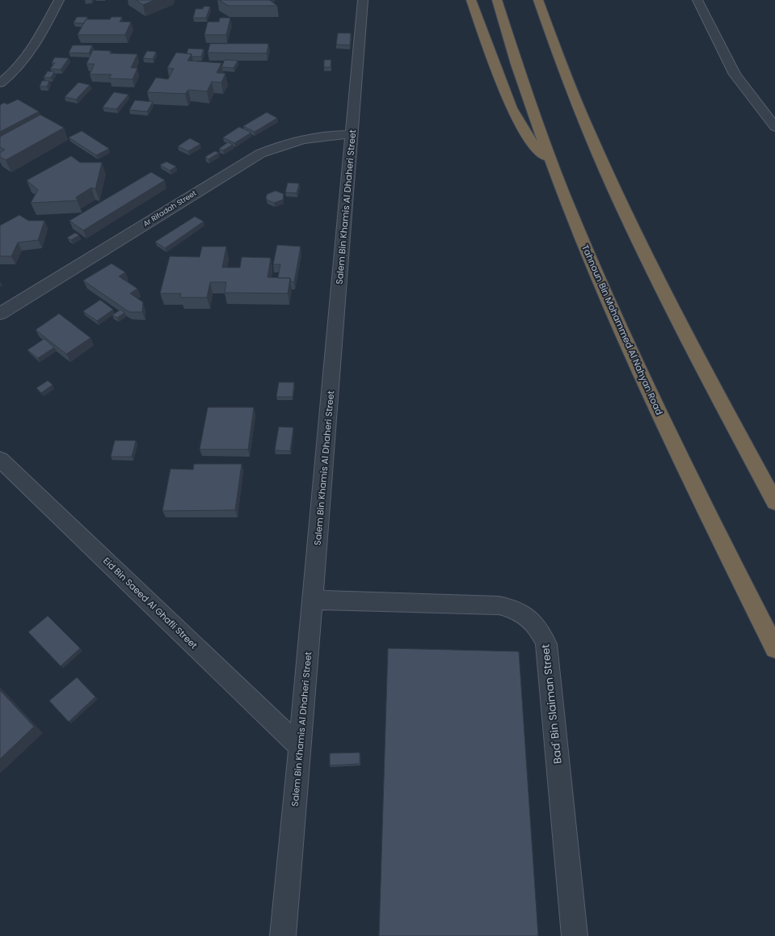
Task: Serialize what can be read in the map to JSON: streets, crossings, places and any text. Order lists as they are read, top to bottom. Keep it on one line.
{"streets":{"highway":["Tahnoun Bin Mohammed Al Nahyan Road"],"street":["Salem Bin Khamis Al Dhaheri Street","Ar Rifadah Street","Eid Bin Saeed Al Ghafli Street","Bad' Bin Slaiman Street"]},"crossings":[["Salem Bin Khamis Al Dhaheri Street","Ar Rifadah Street"],["Salem Bin Khamis Al Dhaheri Street","Eid Bin Saeed Al Ghafli Street"],["Salem Bin Khamis Al Dhaheri Street","Bad' Bin Slaiman Street"]]}
